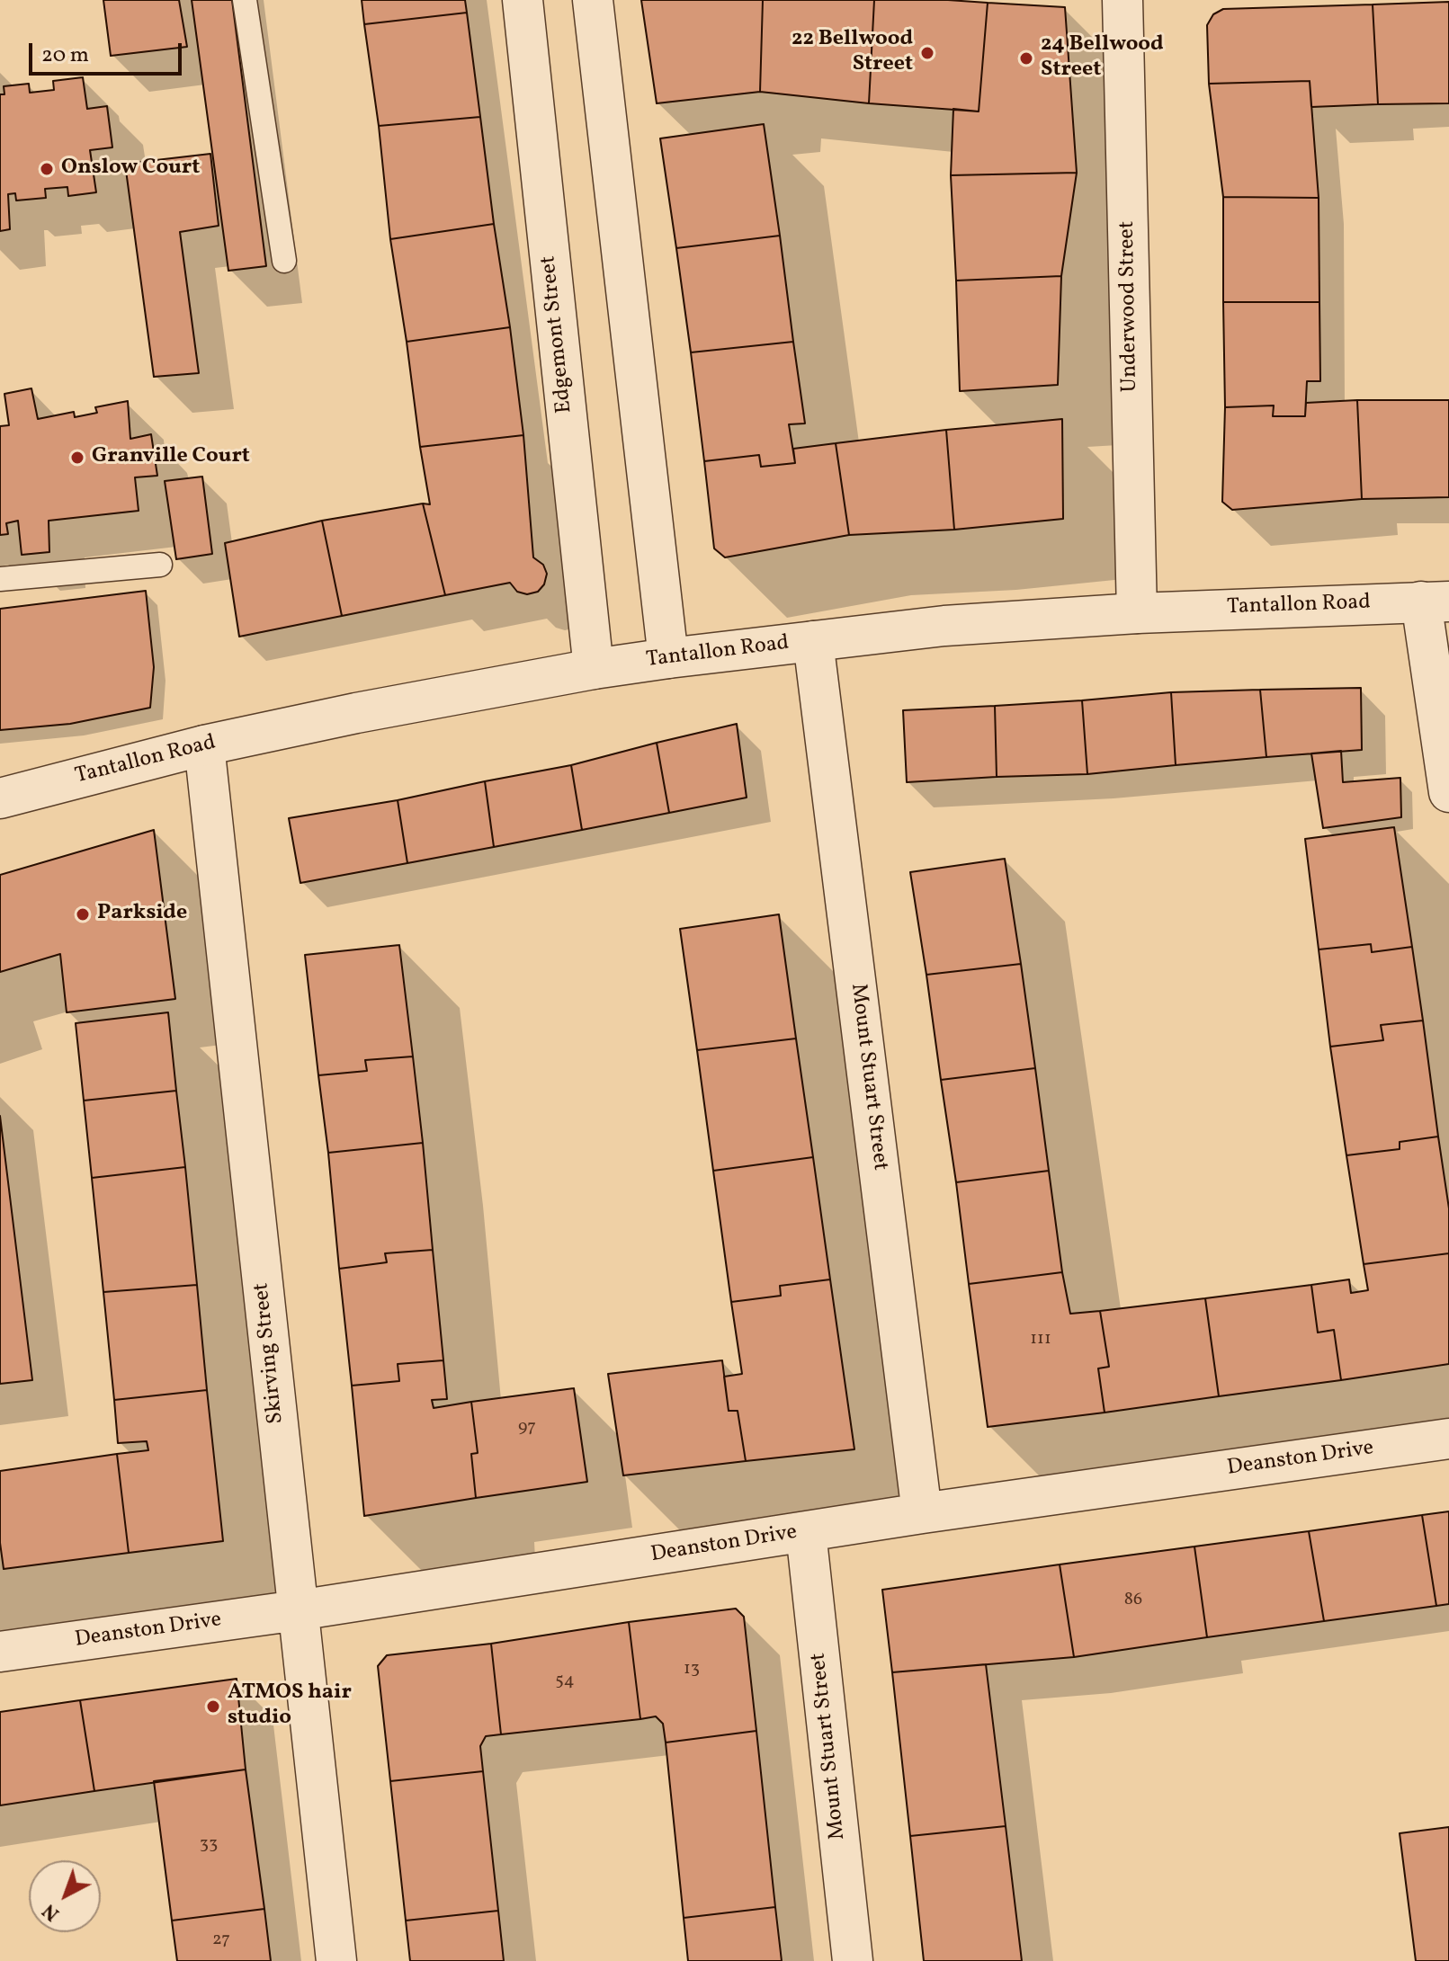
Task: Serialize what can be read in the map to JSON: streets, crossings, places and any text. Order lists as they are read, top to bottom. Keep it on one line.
{"streets":{"street":["Underwood Street","Edgemont Street","Tantallon Road","Mount Stuart Street","Skirving Street","Deanston Drive"]},"crossings":[["Underwood Street","Tantallon Road"],["Edgemont Street","Tantallon Road"],["Tantallon Road","Mount Stuart Street"],["Tantallon Road","Skirving Street"],["Mount Stuart Street","Deanston Drive"],["Skirving Street","Deanston Drive"]],"places":["22 Bellwood Street","24 Bellwood Street","Onslow Court","Granville Court","Parkside","ATMOS hair studio"],"house_numbers":["111","97","86","13","54","33","27"],"scale_bar":"20 m","north":"bottom left"}
